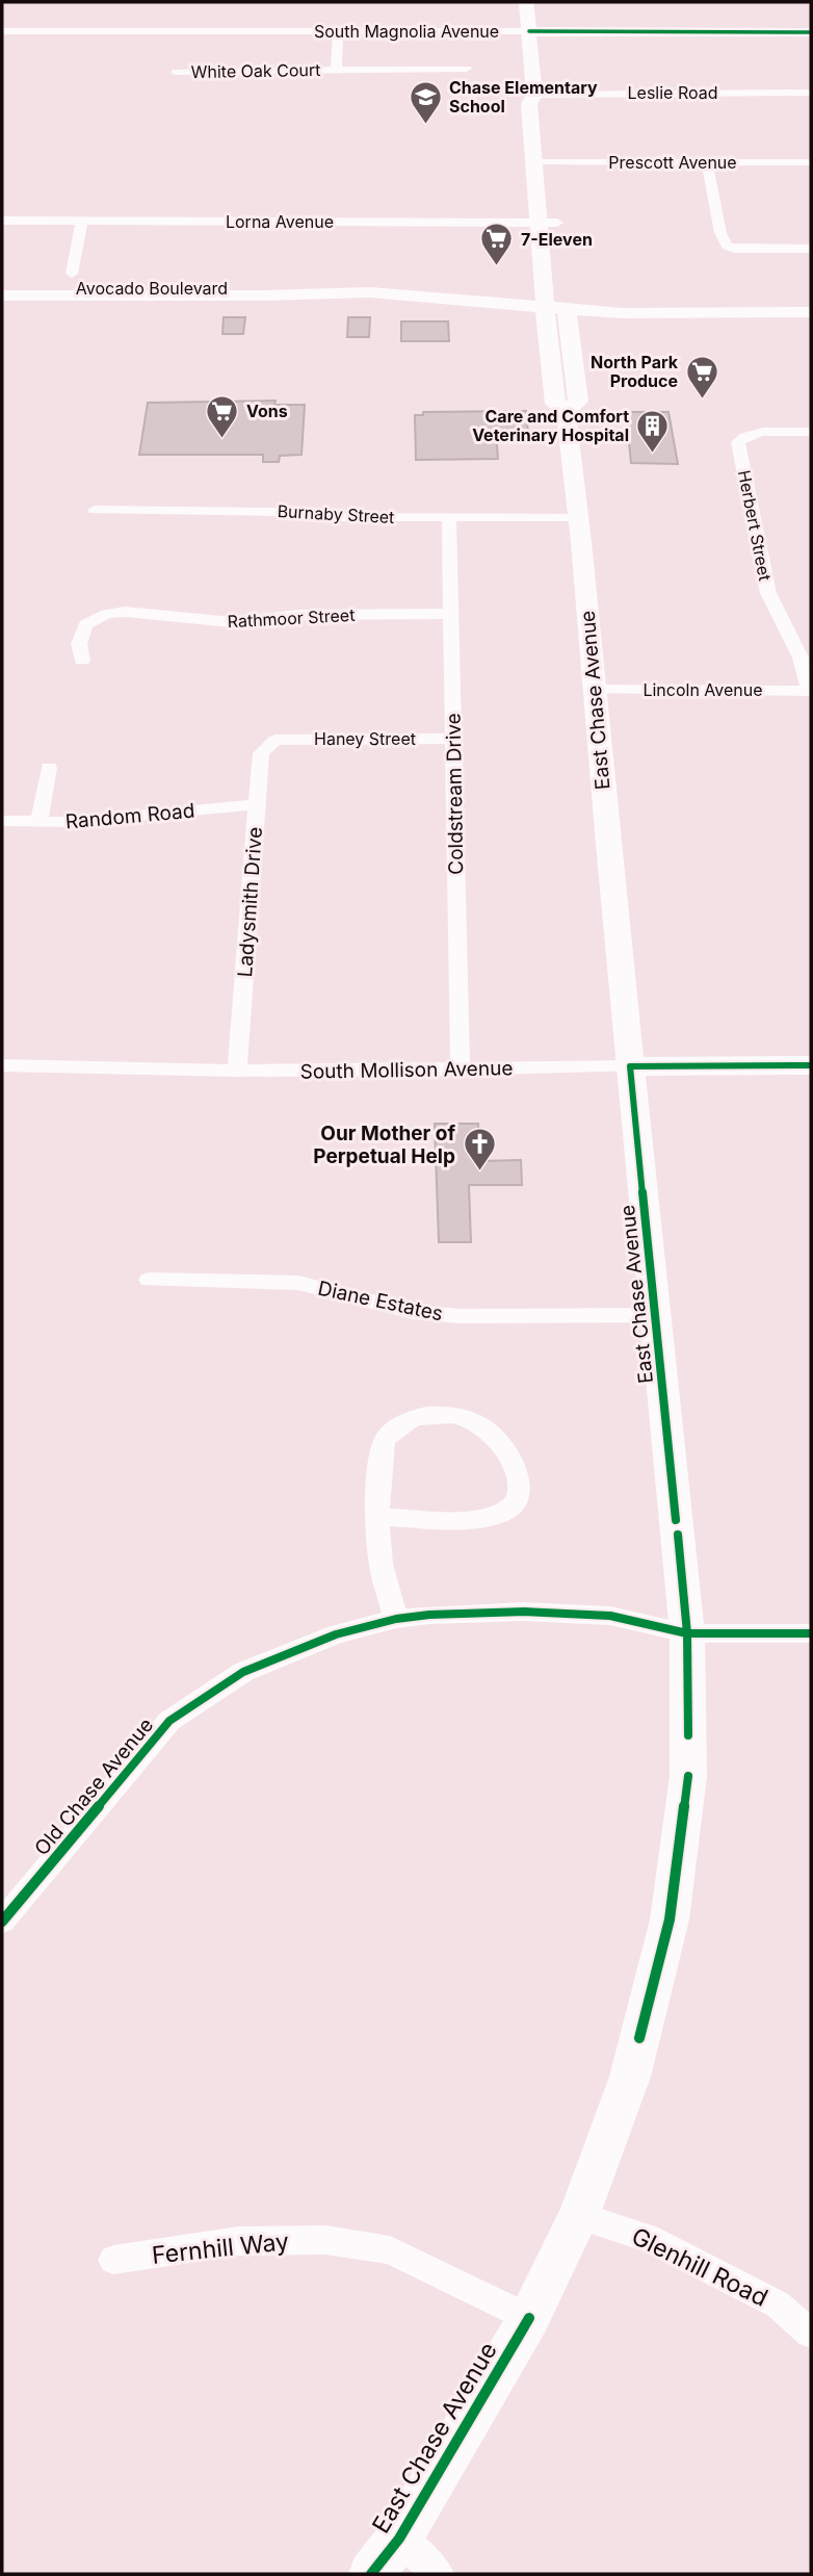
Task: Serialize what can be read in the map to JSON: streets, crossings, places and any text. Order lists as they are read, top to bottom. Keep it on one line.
{"streets":{"main road":["South Magnolia Avenue","Avocado Boulevard","East Chase Avenue","South Mollison Avenue"],"street":["White Oak Court","Leslie Road","Prescott Avenue","Lorna Avenue","Burnaby Street","Herbert Street","Rathmoor Street","Lincoln Avenue","Haney Street","Coldstream Drive","Random Road","Ladysmith Drive","Diane Estates","Old Chase Avenue","Fernhill Way","Glenhill Road"]},"crossings":[["South Magnolia Avenue","White Oak Court"],["South Magnolia Avenue","East Chase Avenue"],["Leslie Road","East Chase Avenue"],["Prescott Avenue","East Chase Avenue"],["Lorna Avenue","East Chase Avenue"],["Avocado Boulevard","East Chase Avenue"],["Burnaby Street","East Chase Avenue"],["Burnaby Street","Coldstream Drive"],["Herbert Street","Lincoln Avenue"],["Rathmoor Street","Coldstream Drive"],["Lincoln Avenue","East Chase Avenue"],["East Chase Avenue","South Mollison Avenue"],["East Chase Avenue","Diane Estates"],["East Chase Avenue","Old Chase Avenue"],["East Chase Avenue","Fernhill Way"],["East Chase Avenue","Glenhill Road"],["Haney Street","Coldstream Drive"],["Haney Street","Ladysmith Drive"],["Coldstream Drive","South Mollison Avenue"],["Random Road","Ladysmith Drive"],["Ladysmith Drive","South Mollison Avenue"]],"places":{"school or university":["Chase Elementary School"],"supermarket":["7-Eleven","North Park Produce","Vons"],"building":["Care and Comfort Veterinary Hospital"],"church":["Our Mother of Perpetual Help"]}}
